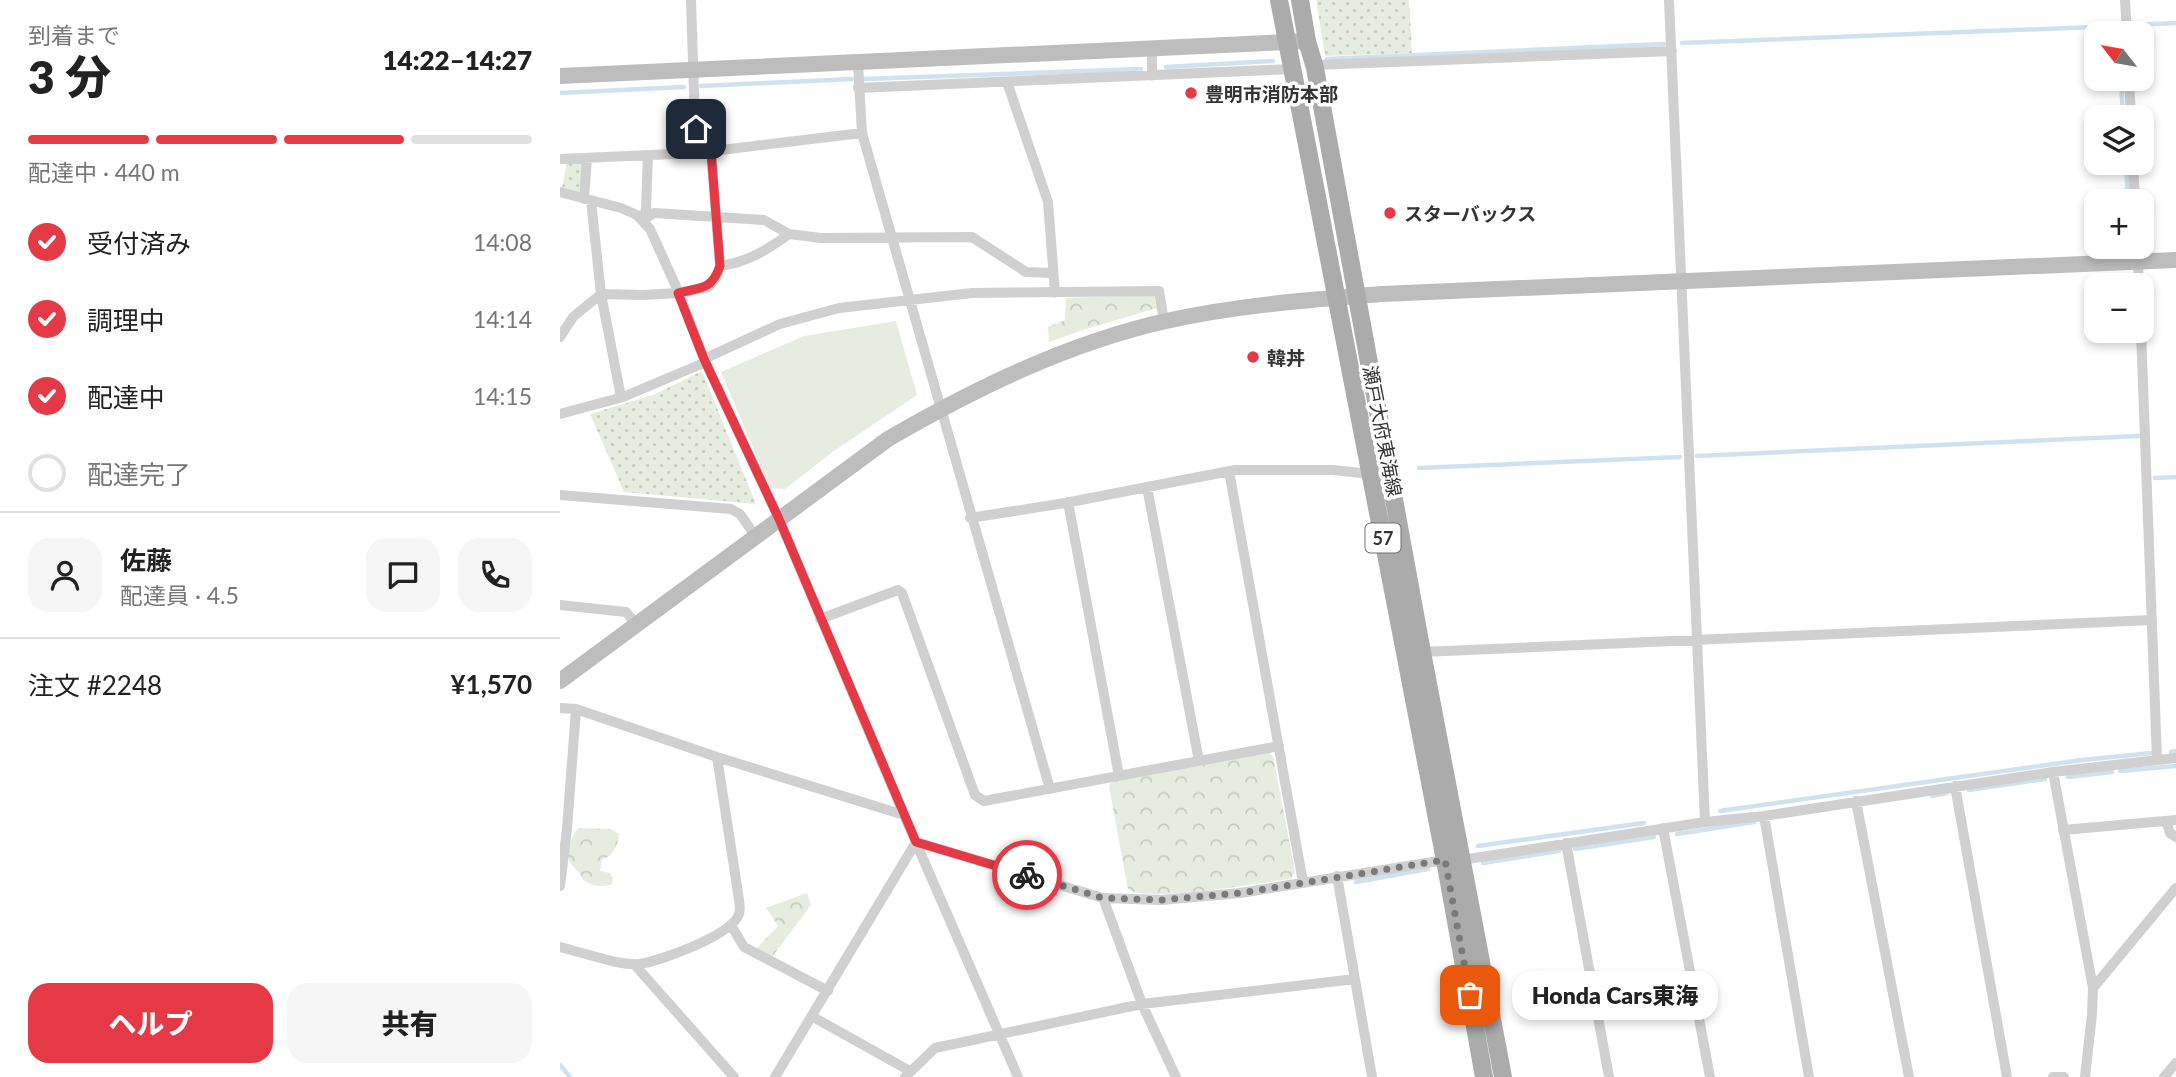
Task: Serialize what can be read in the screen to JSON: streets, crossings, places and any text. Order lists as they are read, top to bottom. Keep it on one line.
{"streets":{"main road":["瀬戸大府東海線","57"]},"places":["豊明市消防本部","スターバックス","韓丼","Honda Cars東海"],"north":"top left","page":{"heading":["3 分","到着まで","14:22–14:27"],"panel":["佐藤","配達員 · 4.5","注文 #2248","¥1,570"],"map_buttons":["+","−"],"bar":"配達中 · 440 m","list":[["受付済み","14:08"],["調理中","14:14"],["配達中","14:15"],"配達完了"],"buttons":["ヘルプ","共有"],"bubble":"Honda Cars東海"}}
